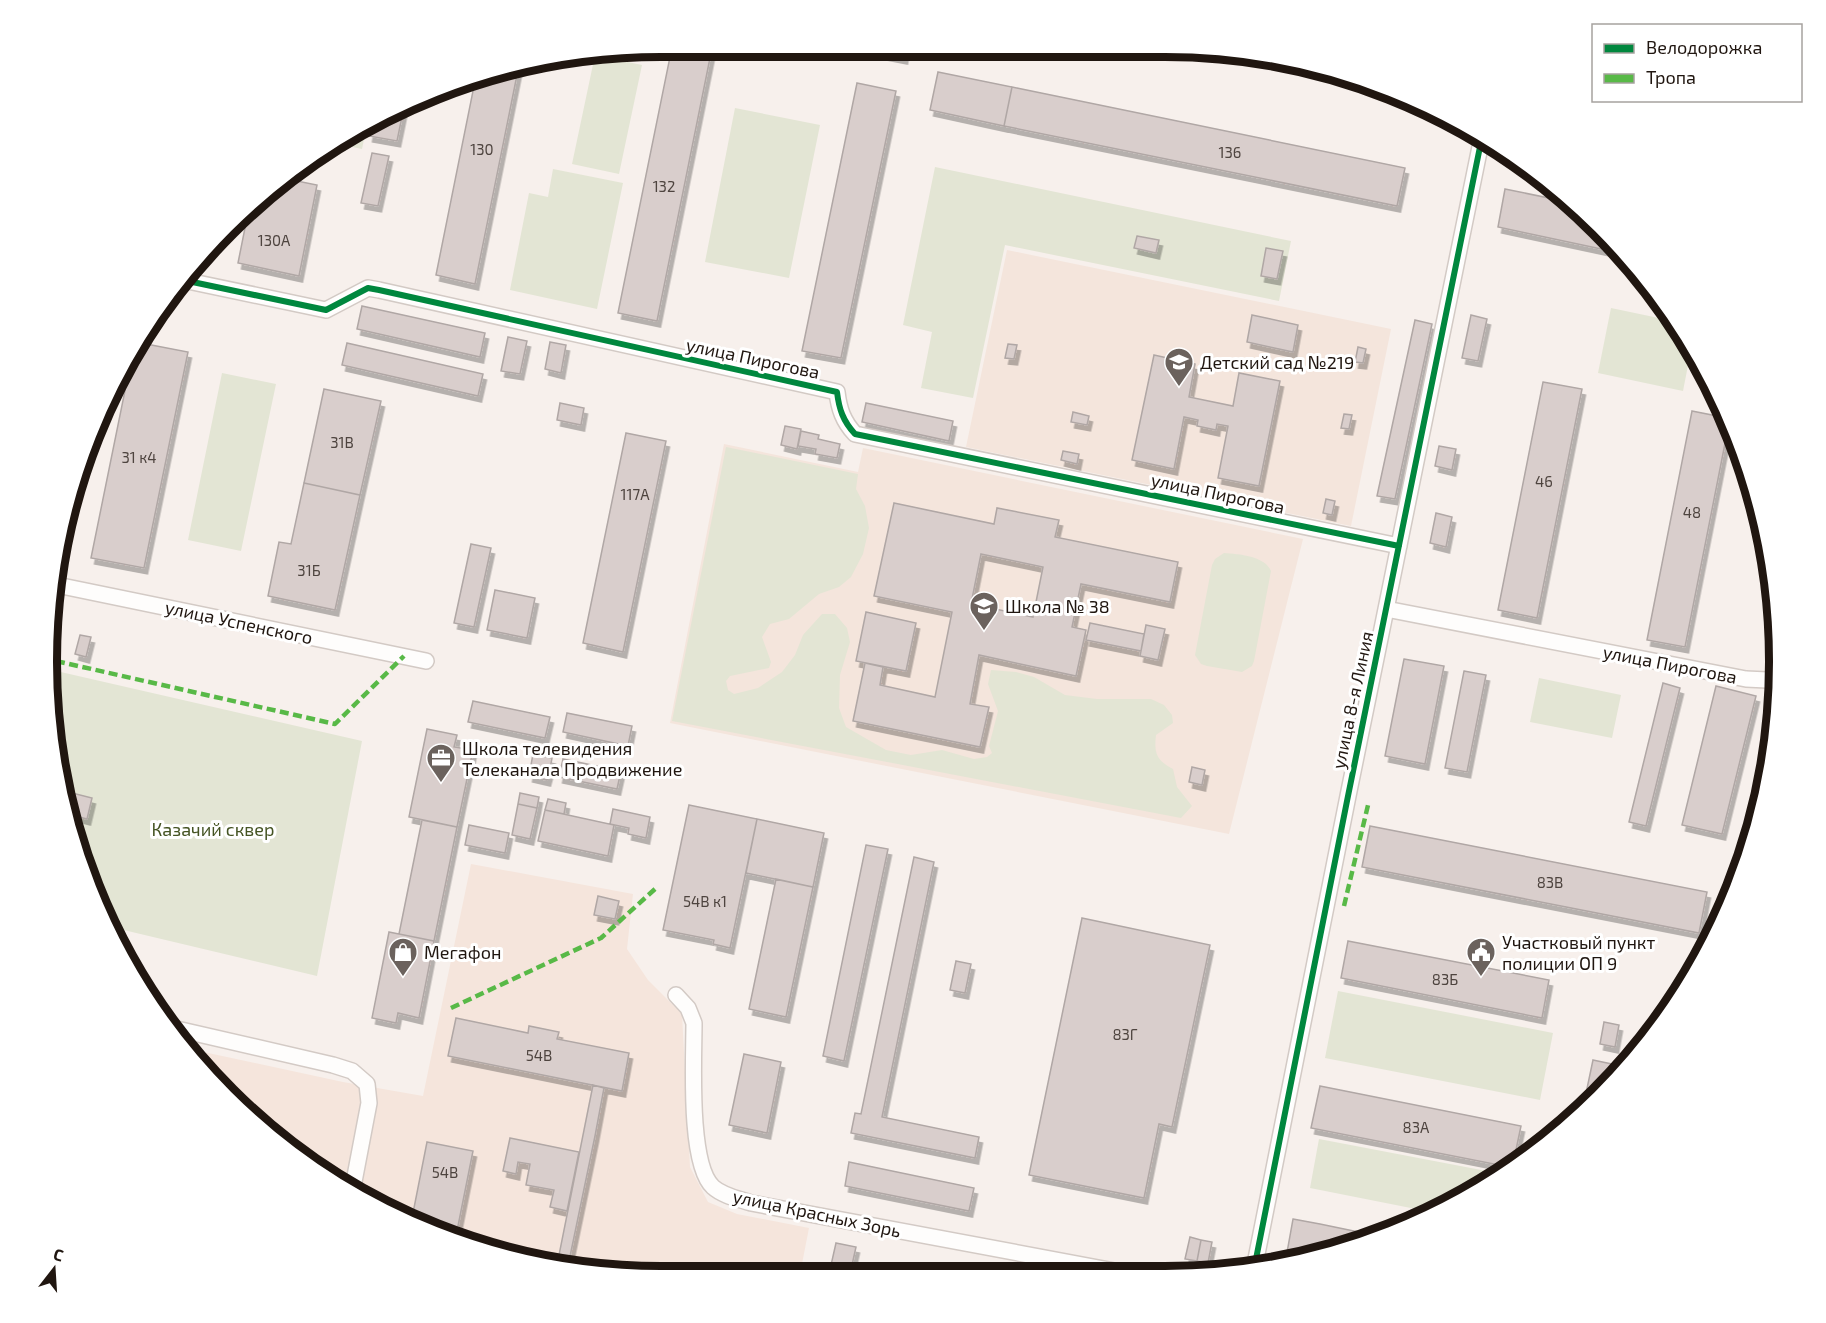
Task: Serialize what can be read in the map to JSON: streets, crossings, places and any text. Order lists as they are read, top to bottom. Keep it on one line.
{"streets":{"street":["улица Пирогова","улица Успенского","улица 8-я Линия","улица Красных Зорь"]},"crossings":[["улица Пирогова","улица 8-я Линия"]],"parks":["Казачий сквер"],"places":{"school or university":["Детский сад №219","Школа № 38"],"office":["Школа телевидения Телеканала Продвижение"],"shop":["Мегафон"],"public building":["Участковый пункт полиции ОП 9"]},"house_numbers":["130","136","132","130А","31В","31 к4","46","117А","48","31Б","83В","54В к1","83Б","83Г","54В","83А","54В"],"legend":["Велодорожка","Тропа"],"north":"top"}
